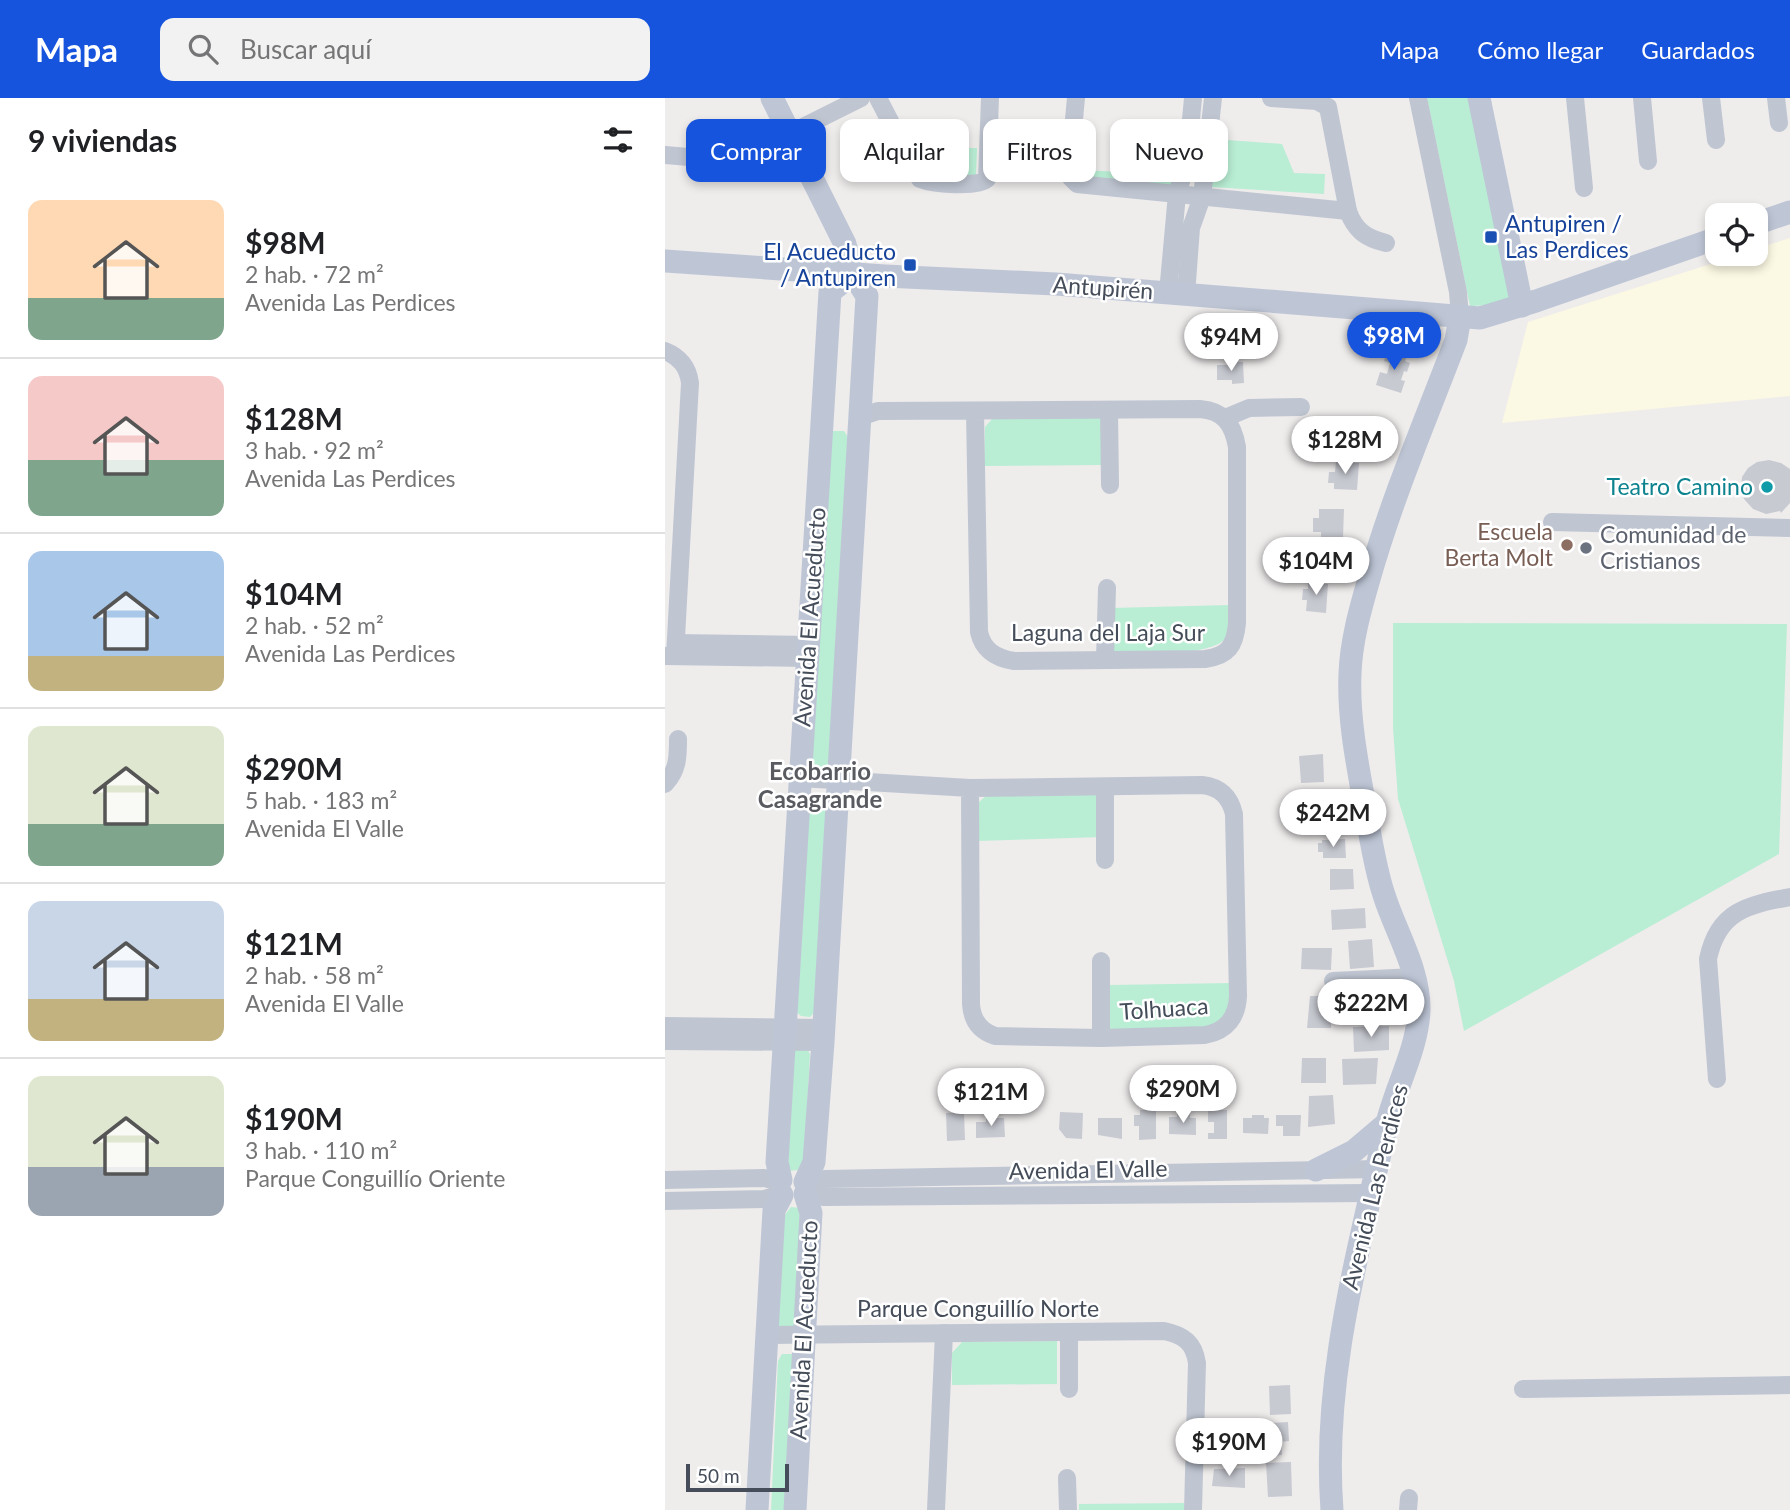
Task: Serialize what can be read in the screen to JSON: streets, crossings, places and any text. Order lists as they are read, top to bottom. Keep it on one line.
{"streets":{"street":["Antupirén","Avenida El Acueducto","Laguna del Laja Sur","Tolhuaca","Avenida El Valle","Avenida Las Perdices","Parque Conguillío Norte"]},"crossings":[["Antupirén","Avenida El Acueducto"],["Antupirén","Avenida Las Perdices"],["Avenida El Acueducto","Avenida El Valle"],["Avenida El Acueducto","Parque Conguillío Norte"],["Avenida El Valle","Avenida Las Perdices"]],"districts":["Ecobarrio Casagrande"],"places":{"transit":["Antupiren / Las Perdices","El Acueducto / Antupiren"],"other":["Teatro Camino","Escuela Berta Molt","Comunidad de Cristianos"]},"scale_bar":"50 m","page":{"header":"Mapa","search":"Buscar aquí","nav":["Mapa","Cómo llegar","Guardados"],"heading":"9 viviendas","chip":["Comprar","Alquilar","Filtros","Nuevo"],"list":[{"name":"$98M","note":"2 hab. · 72 m² · Avenida Las Perdices"},{"name":"$128M","note":"3 hab. · 92 m² · Avenida Las Perdices"},{"name":"$104M","note":"2 hab. · 52 m² · Avenida Las Perdices"},{"name":"$290M","note":"5 hab. · 183 m² · Avenida El Valle"},{"name":"$121M","note":"2 hab. · 58 m² · Avenida El Valle"},{"name":"$190M","note":"3 hab. · 110 m² · Parque Conguillío Oriente"}],"price":["$98M","$94M","$128M","$104M","$242M","$222M","$290M","$121M","$190M"],"scale":"50 m"}}
